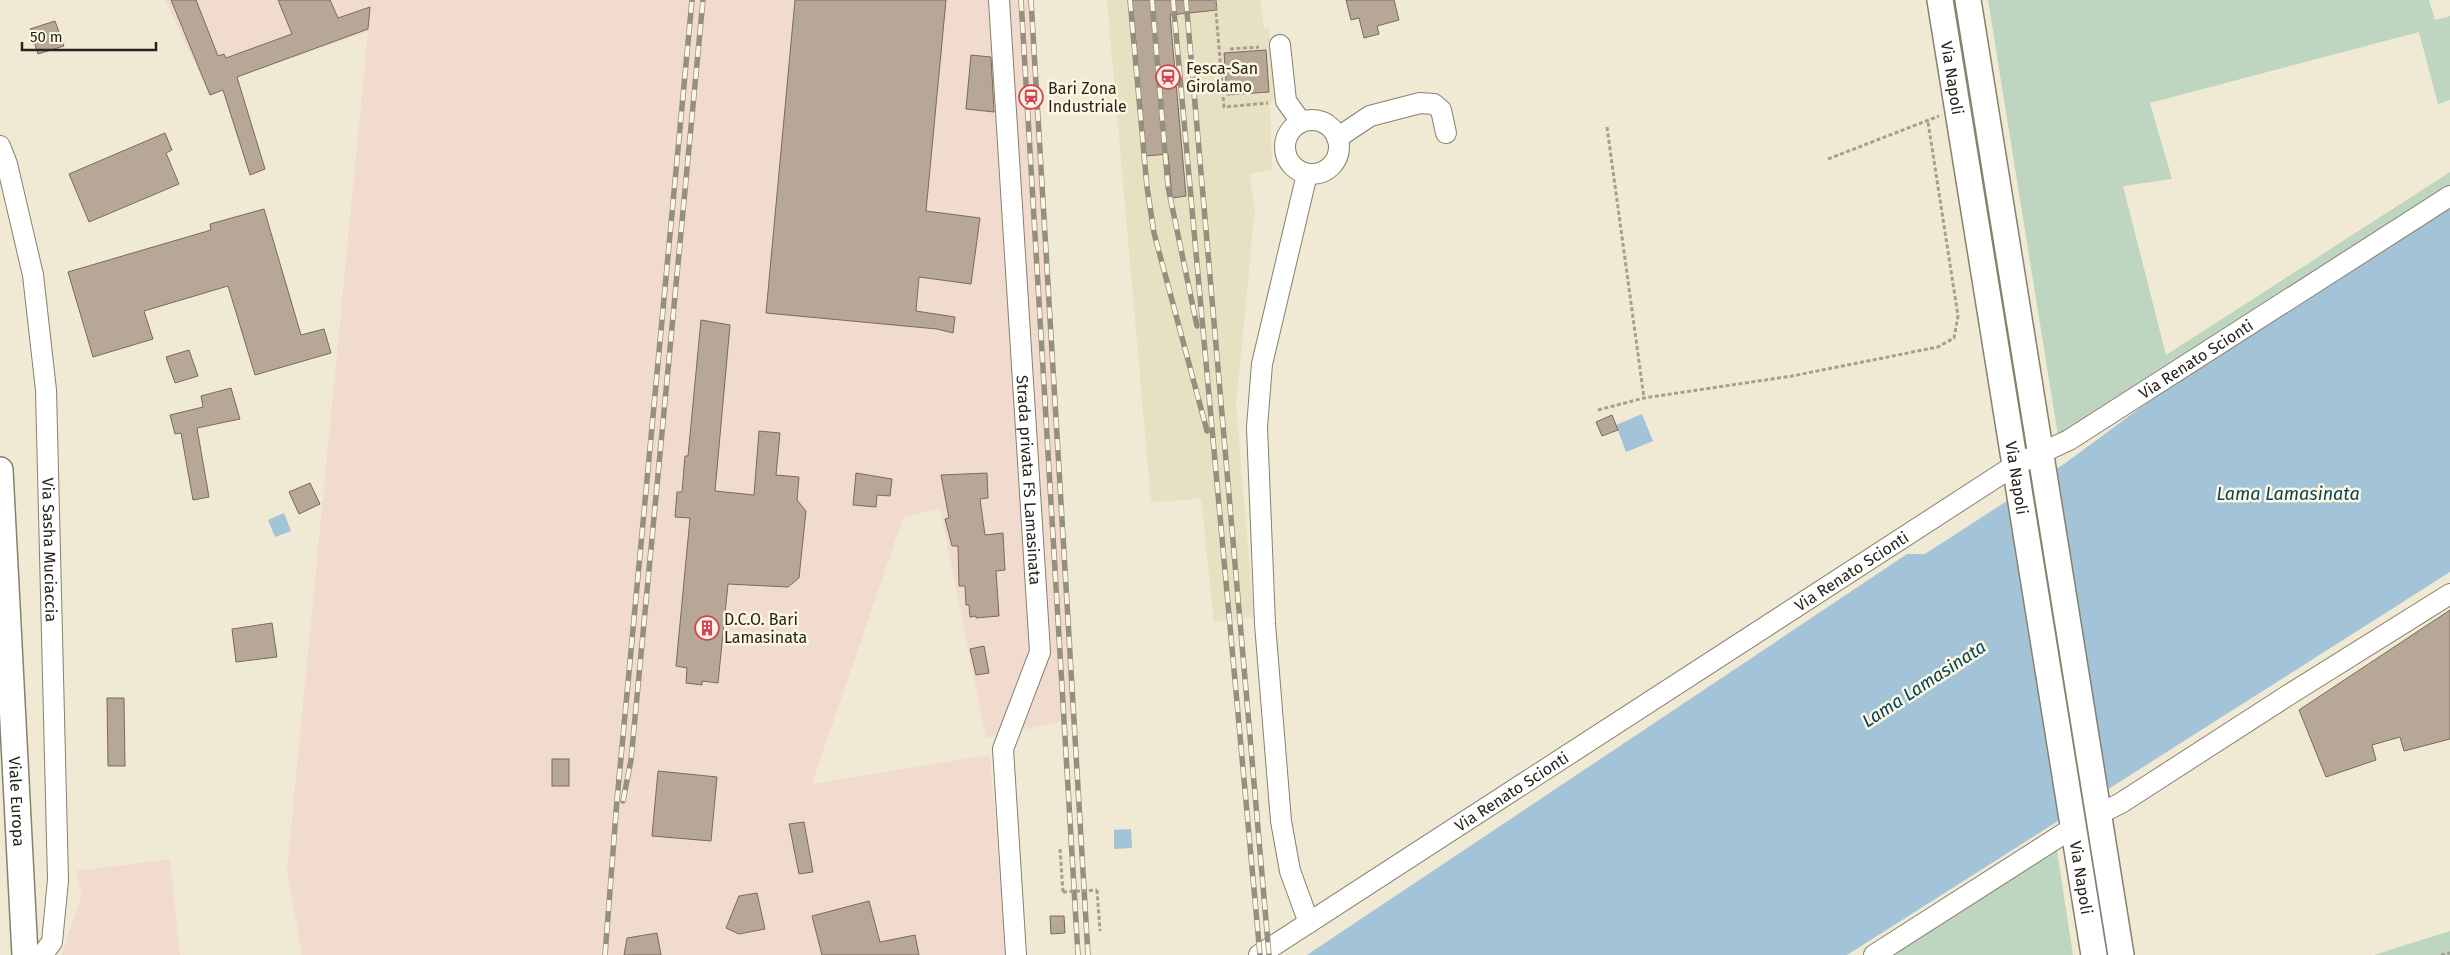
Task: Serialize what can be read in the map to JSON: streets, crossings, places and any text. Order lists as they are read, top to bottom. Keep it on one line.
{"streets":{"main road":["Via Napoli","Viale Europa"],"street":["Via Renato Scionti","Strada privata FS Lamasinata","Via Sasha Muciaccia"]},"crossings":[["Via Napoli","Via Renato Scionti"]],"water":["Lama Lamasinata"],"places":{"station":["Fesca-San Girolamo","Bari Zona Industriale"],"building":["D.C.O. Bari Lamasinata"]},"scale_bar":"50 m"}
